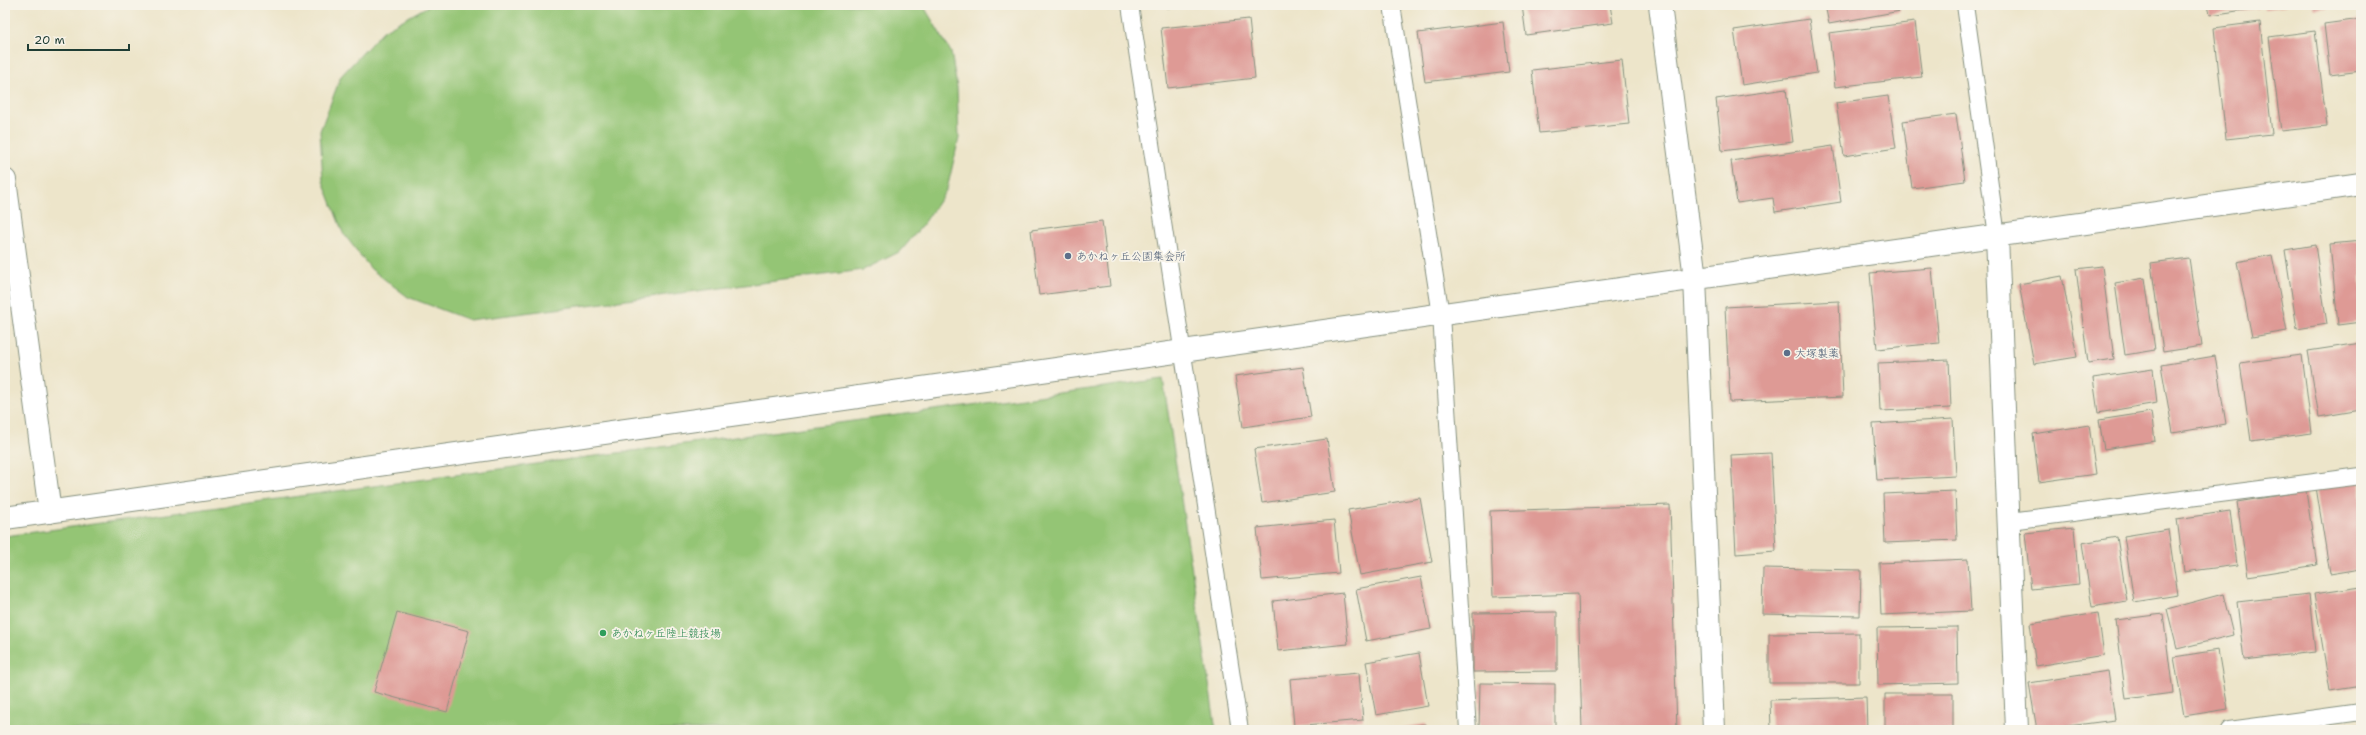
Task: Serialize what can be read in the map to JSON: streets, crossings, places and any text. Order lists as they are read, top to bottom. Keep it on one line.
{"places":["あかねヶ丘公園集会所","大塚製薬","あかねヶ丘陸上競技場"],"scale_bar":"20 m"}
